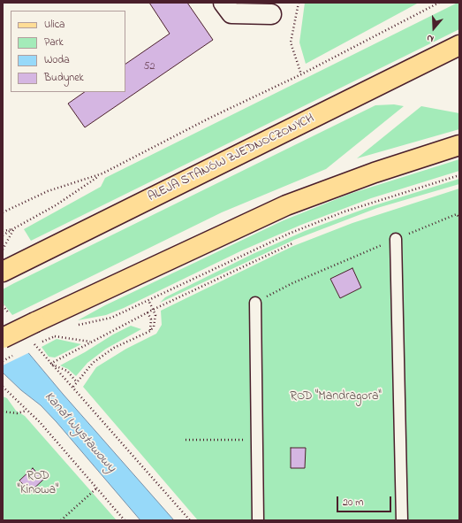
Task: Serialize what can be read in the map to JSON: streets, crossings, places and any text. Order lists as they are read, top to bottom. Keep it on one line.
{"streets":{"main road":["ALEJA STANÓW ZJEDNOCZONYCH"]},"water":["Kanał Wystawowy"],"parks":["ROD \"Mandragora\"","ROD \"Kinowa\""],"house_numbers":["52"],"legend":["Ulica","Park","Woda","Budynek"],"scale_bar":"20 m","north":"bottom"}
